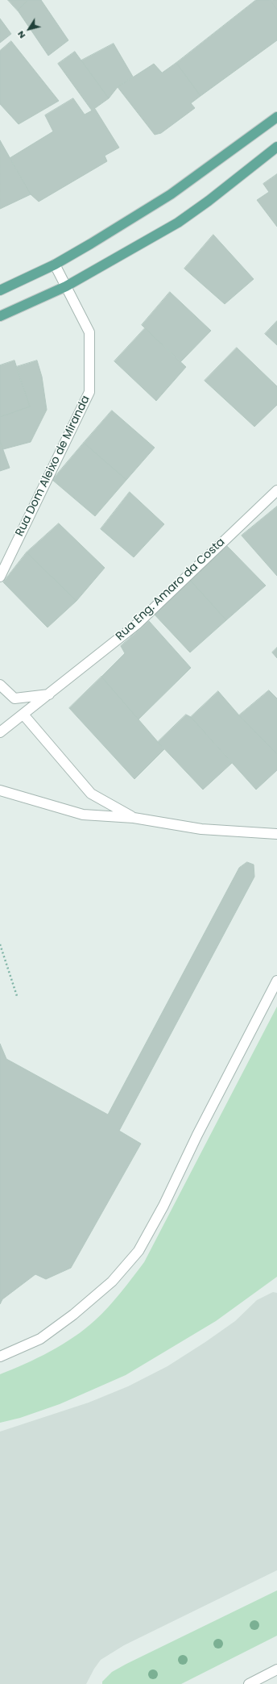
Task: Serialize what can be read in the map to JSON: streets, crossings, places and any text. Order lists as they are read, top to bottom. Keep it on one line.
{"streets":{"street":["Rua Dom Aleixo de Miranda","Rua Eng. Amaro da Costa"]},"north":"bottom left"}
